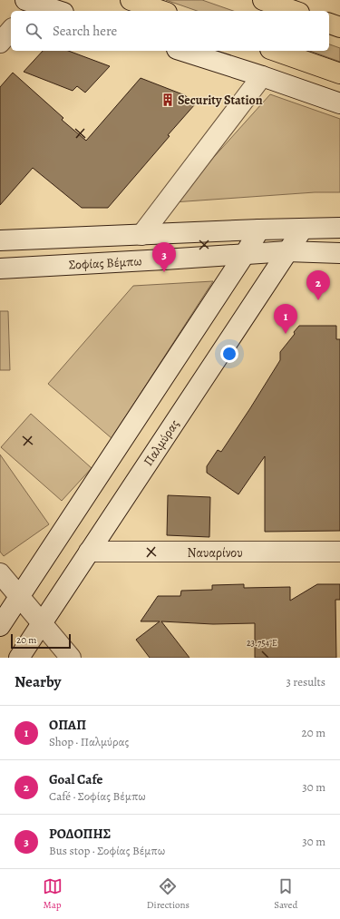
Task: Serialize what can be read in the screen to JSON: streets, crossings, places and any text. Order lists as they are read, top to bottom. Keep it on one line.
{"streets":{"main road":["Σοφίας Βέμπω","Παλμύρας","Ναυαρίνου"]},"crossings":[["Σοφίας Βέμπω","Παλμύρας"],["Παλμύρας","Ναυαρίνου"]],"places":{"building":["Security Station"]},"scale_bar":"20 m","page":{"search":"Search here","pins":["3","2","1"],"scale":"20 m","heading":["Nearby","3 results"],"list":[{"mark":"1","name":"ΟΠΑΠ","note":"Shop · Παλμύρας","value":"20 m"},{"mark":"2","name":"Goal Cafe","note":"Café · Σοφίας Βέμπω","value":"30 m"},{"mark":"3","name":"ΡΟΔΟΠΗΣ","note":"Bus stop · Σοφίας Βέμπω","value":"30 m"}],"nav":["Map","Directions","Saved"]},"coordinates":["23.754°E"]}
